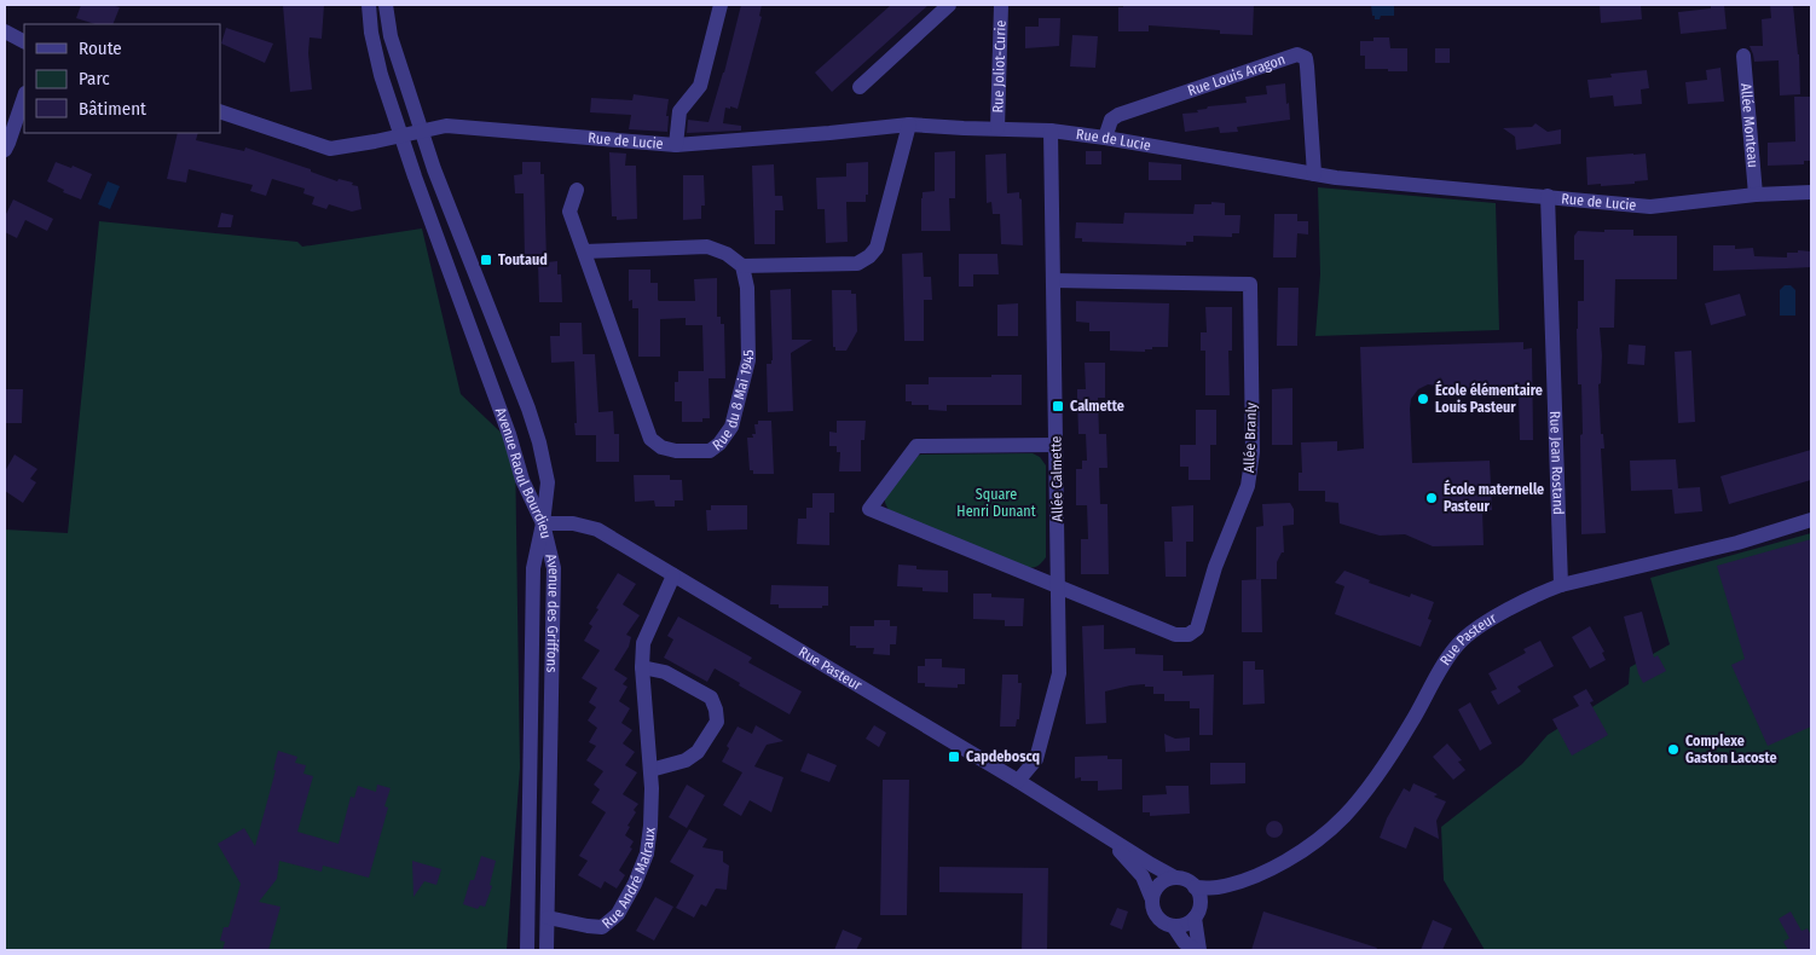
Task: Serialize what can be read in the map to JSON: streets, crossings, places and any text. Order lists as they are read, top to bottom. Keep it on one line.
{"streets":{"street":["Rue Joliot-Curie","Rue Louis Aragon","Allée Monteau","Rue de Lucie","Rue du 8 Mai 1945","Allée Branly","Avenue Raoul Bourdieu","Rue Jean Rostand","Allée Calmette","Avenue des Griffons","Rue Pasteur","Rue André Malraux"]},"crossings":[["Rue Joliot-Curie","Rue de Lucie"],["Rue Louis Aragon","Rue de Lucie"],["Allée Monteau","Rue de Lucie"],["Rue de Lucie","Avenue Raoul Bourdieu"],["Rue de Lucie","Rue Jean Rostand"],["Rue de Lucie","Allée Calmette"],["Allée Branly","Allée Calmette"],["Avenue Raoul Bourdieu","Avenue des Griffons"],["Avenue Raoul Bourdieu","Rue Pasteur"],["Rue Jean Rostand","Rue Pasteur"],["Allée Calmette","Rue Pasteur"],["Avenue des Griffons","Rue Pasteur"],["Avenue des Griffons","Rue André Malraux"],["Rue Pasteur","Rue André Malraux"]],"parks":["Square Henri Dunant"],"places":{"transit":["Toutaud","Calmette","Capdeboscq"],"other":["École élémentaire Louis Pasteur","École maternelle Pasteur","Complexe Gaston Lacoste"]},"legend":["Route","Parc","Bâtiment"]}
